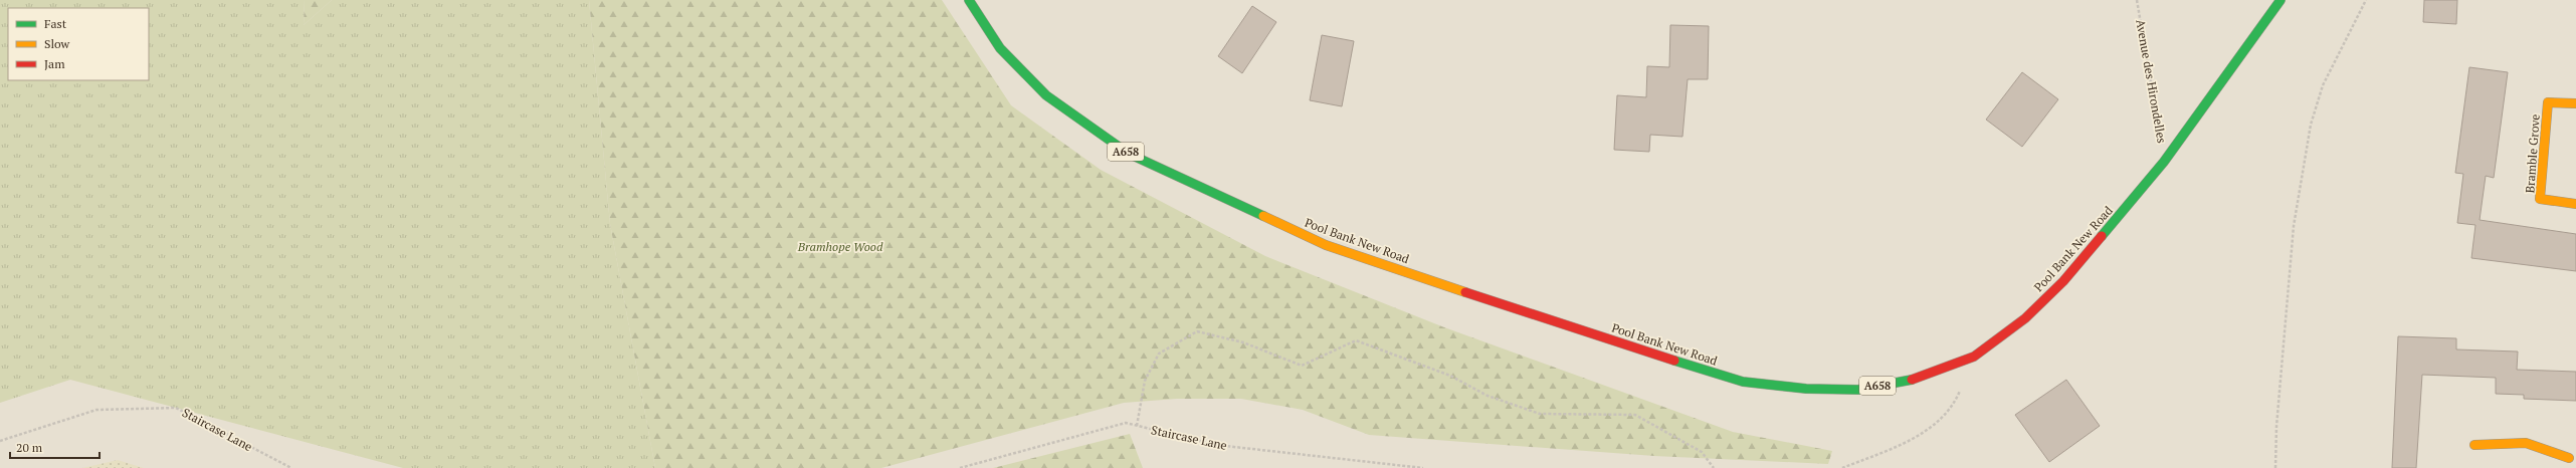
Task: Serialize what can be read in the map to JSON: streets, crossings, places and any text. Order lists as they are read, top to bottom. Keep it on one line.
{"streets":{"main road":["A658","Bramble Grove","Pool Bank New Road"],"path":["Avenue des Hirondelles","Staircase Lane"]},"crossings":[["Avenue des Hirondelles","Pool Bank New Road"]],"parks":["Bramhope Wood"],"legend":["Fast","Slow","Jam"],"scale_bar":"20 m"}
